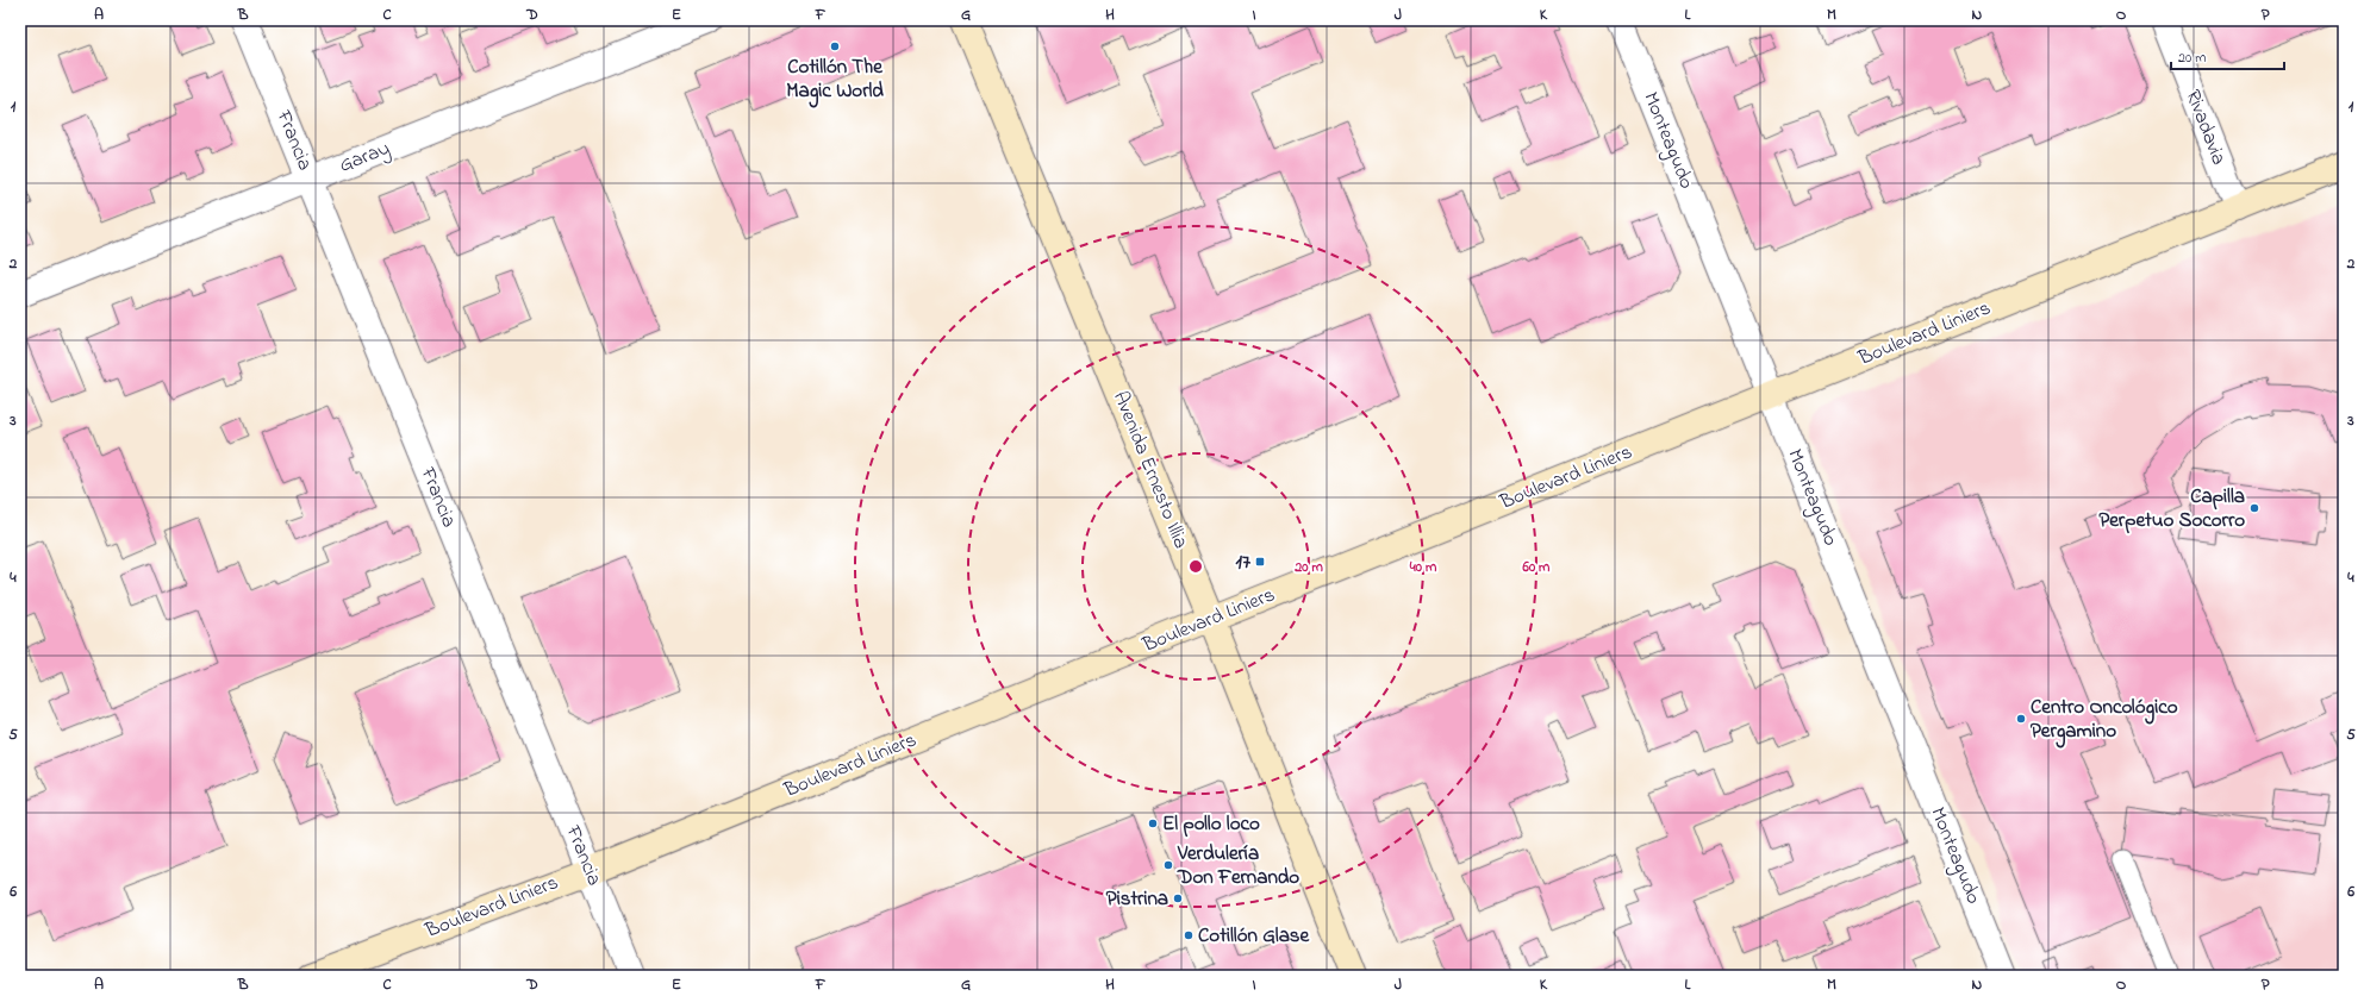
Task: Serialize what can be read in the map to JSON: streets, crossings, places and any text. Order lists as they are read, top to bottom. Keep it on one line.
{"streets":{"main road":["Boulevard Liniers","Avenida Ernesto Illia"],"street":["Rivadavia","Francia","Monteagudo","Garay"]},"crossings":[["Rivadavia","Boulevard Liniers"],["Francia","Garay"],["Francia","Boulevard Liniers"],["Monteagudo","Boulevard Liniers"],["Boulevard Liniers","Avenida Ernesto Illia"]],"places":{"other":["Cotillón The Magic World","Capilla Perpetuo Socorro","Centro Oncológico Pergamino","El pollo loco","Verdulería Don Fernando","Pistrina","Cotillón Glase"],"transit":["17"]},"scale_bar":"20 m","grid":{"columns":["A","B","C","D","E","F","G","H","I","J","K","L","M","N","O","P"],"rows":["1","2","3","4","5","6"]},"rings":["20 m","40 m","60 m"]}
